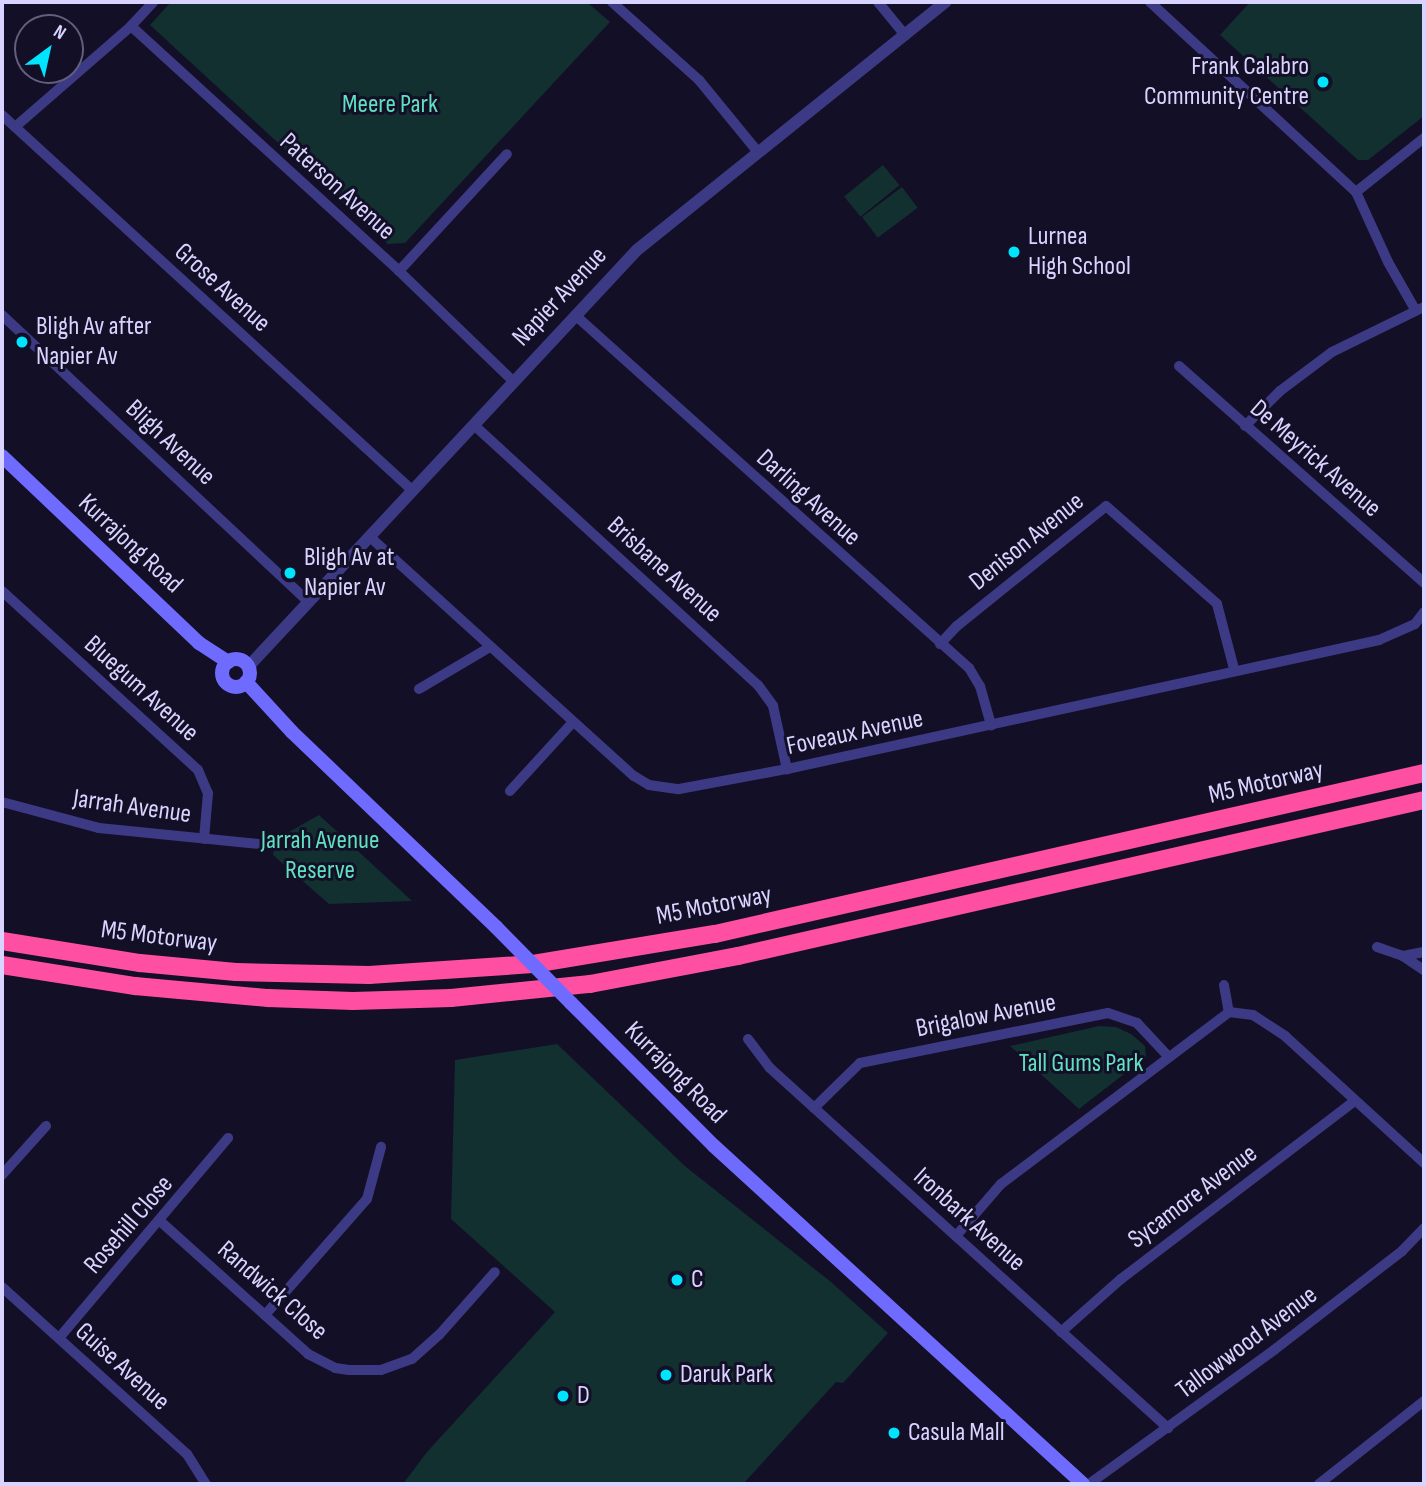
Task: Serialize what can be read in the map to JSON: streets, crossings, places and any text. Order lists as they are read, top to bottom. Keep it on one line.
{"streets":{"highway":["M5 Motorway"],"main road":["Kurrajong Road"],"street":["Paterson Avenue","Grose Avenue","Napier Avenue","Bligh Avenue","De Meyrick Avenue","Darling Avenue","Denison Avenue","Brisbane Avenue","Bluegum Avenue","Foveaux Avenue","Jarrah Avenue","Brigalow Avenue","Sycamore Avenue","Ironbark Avenue","Rosehill Close","Randwick Close","Tallowwood Avenue","Guise Avenue"]},"crossings":[["Paterson Avenue","Napier Avenue"],["Grose Avenue","Napier Avenue"],["Napier Avenue","Bligh Avenue"],["Napier Avenue","Darling Avenue"],["Napier Avenue","Kurrajong Road"],["Napier Avenue","Brisbane Avenue"],["Napier Avenue","Foveaux Avenue"],["Darling Avenue","Denison Avenue"],["Darling Avenue","Foveaux Avenue"],["Denison Avenue","Foveaux Avenue"],["Brisbane Avenue","Foveaux Avenue"],["Bluegum Avenue","Jarrah Avenue"],["Brigalow Avenue","Ironbark Avenue"],["Sycamore Avenue","Ironbark Avenue"],["Ironbark Avenue","Tallowwood Avenue"],["Rosehill Close","Randwick Close"],["Rosehill Close","Guise Avenue"]],"parks":["Meere Park","Jarrah Avenue Reserve","Tall Gums Park"],"places":["Frank Calabro Community Centre","Lurnea High School","Bligh Av after Napier Av","Bligh Av at Napier Av","C","Daruk Park","D","Casula Mall"],"north":"top right"}
